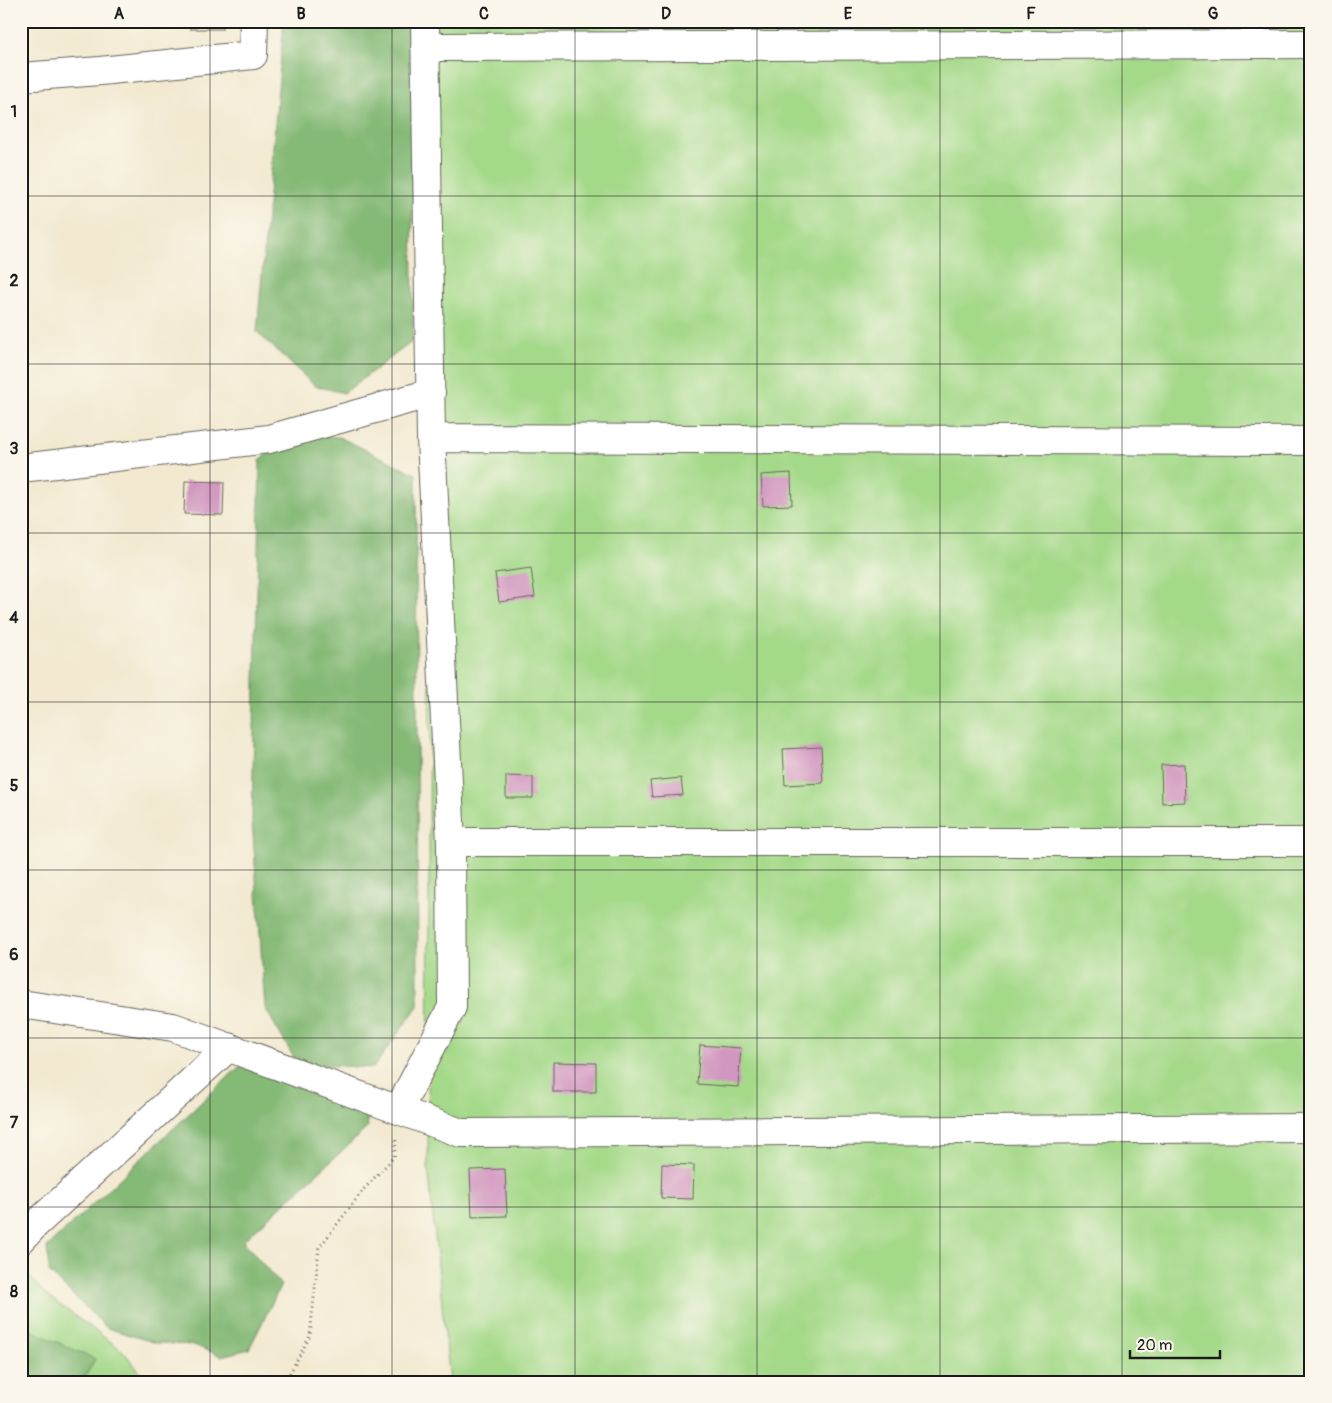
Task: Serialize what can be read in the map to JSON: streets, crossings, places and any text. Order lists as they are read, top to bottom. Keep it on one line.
{"scale_bar":"20 m","grid":{"columns":["A","B","C","D","E","F","G"],"rows":["1","2","3","4","5","6","7","8"]}}
